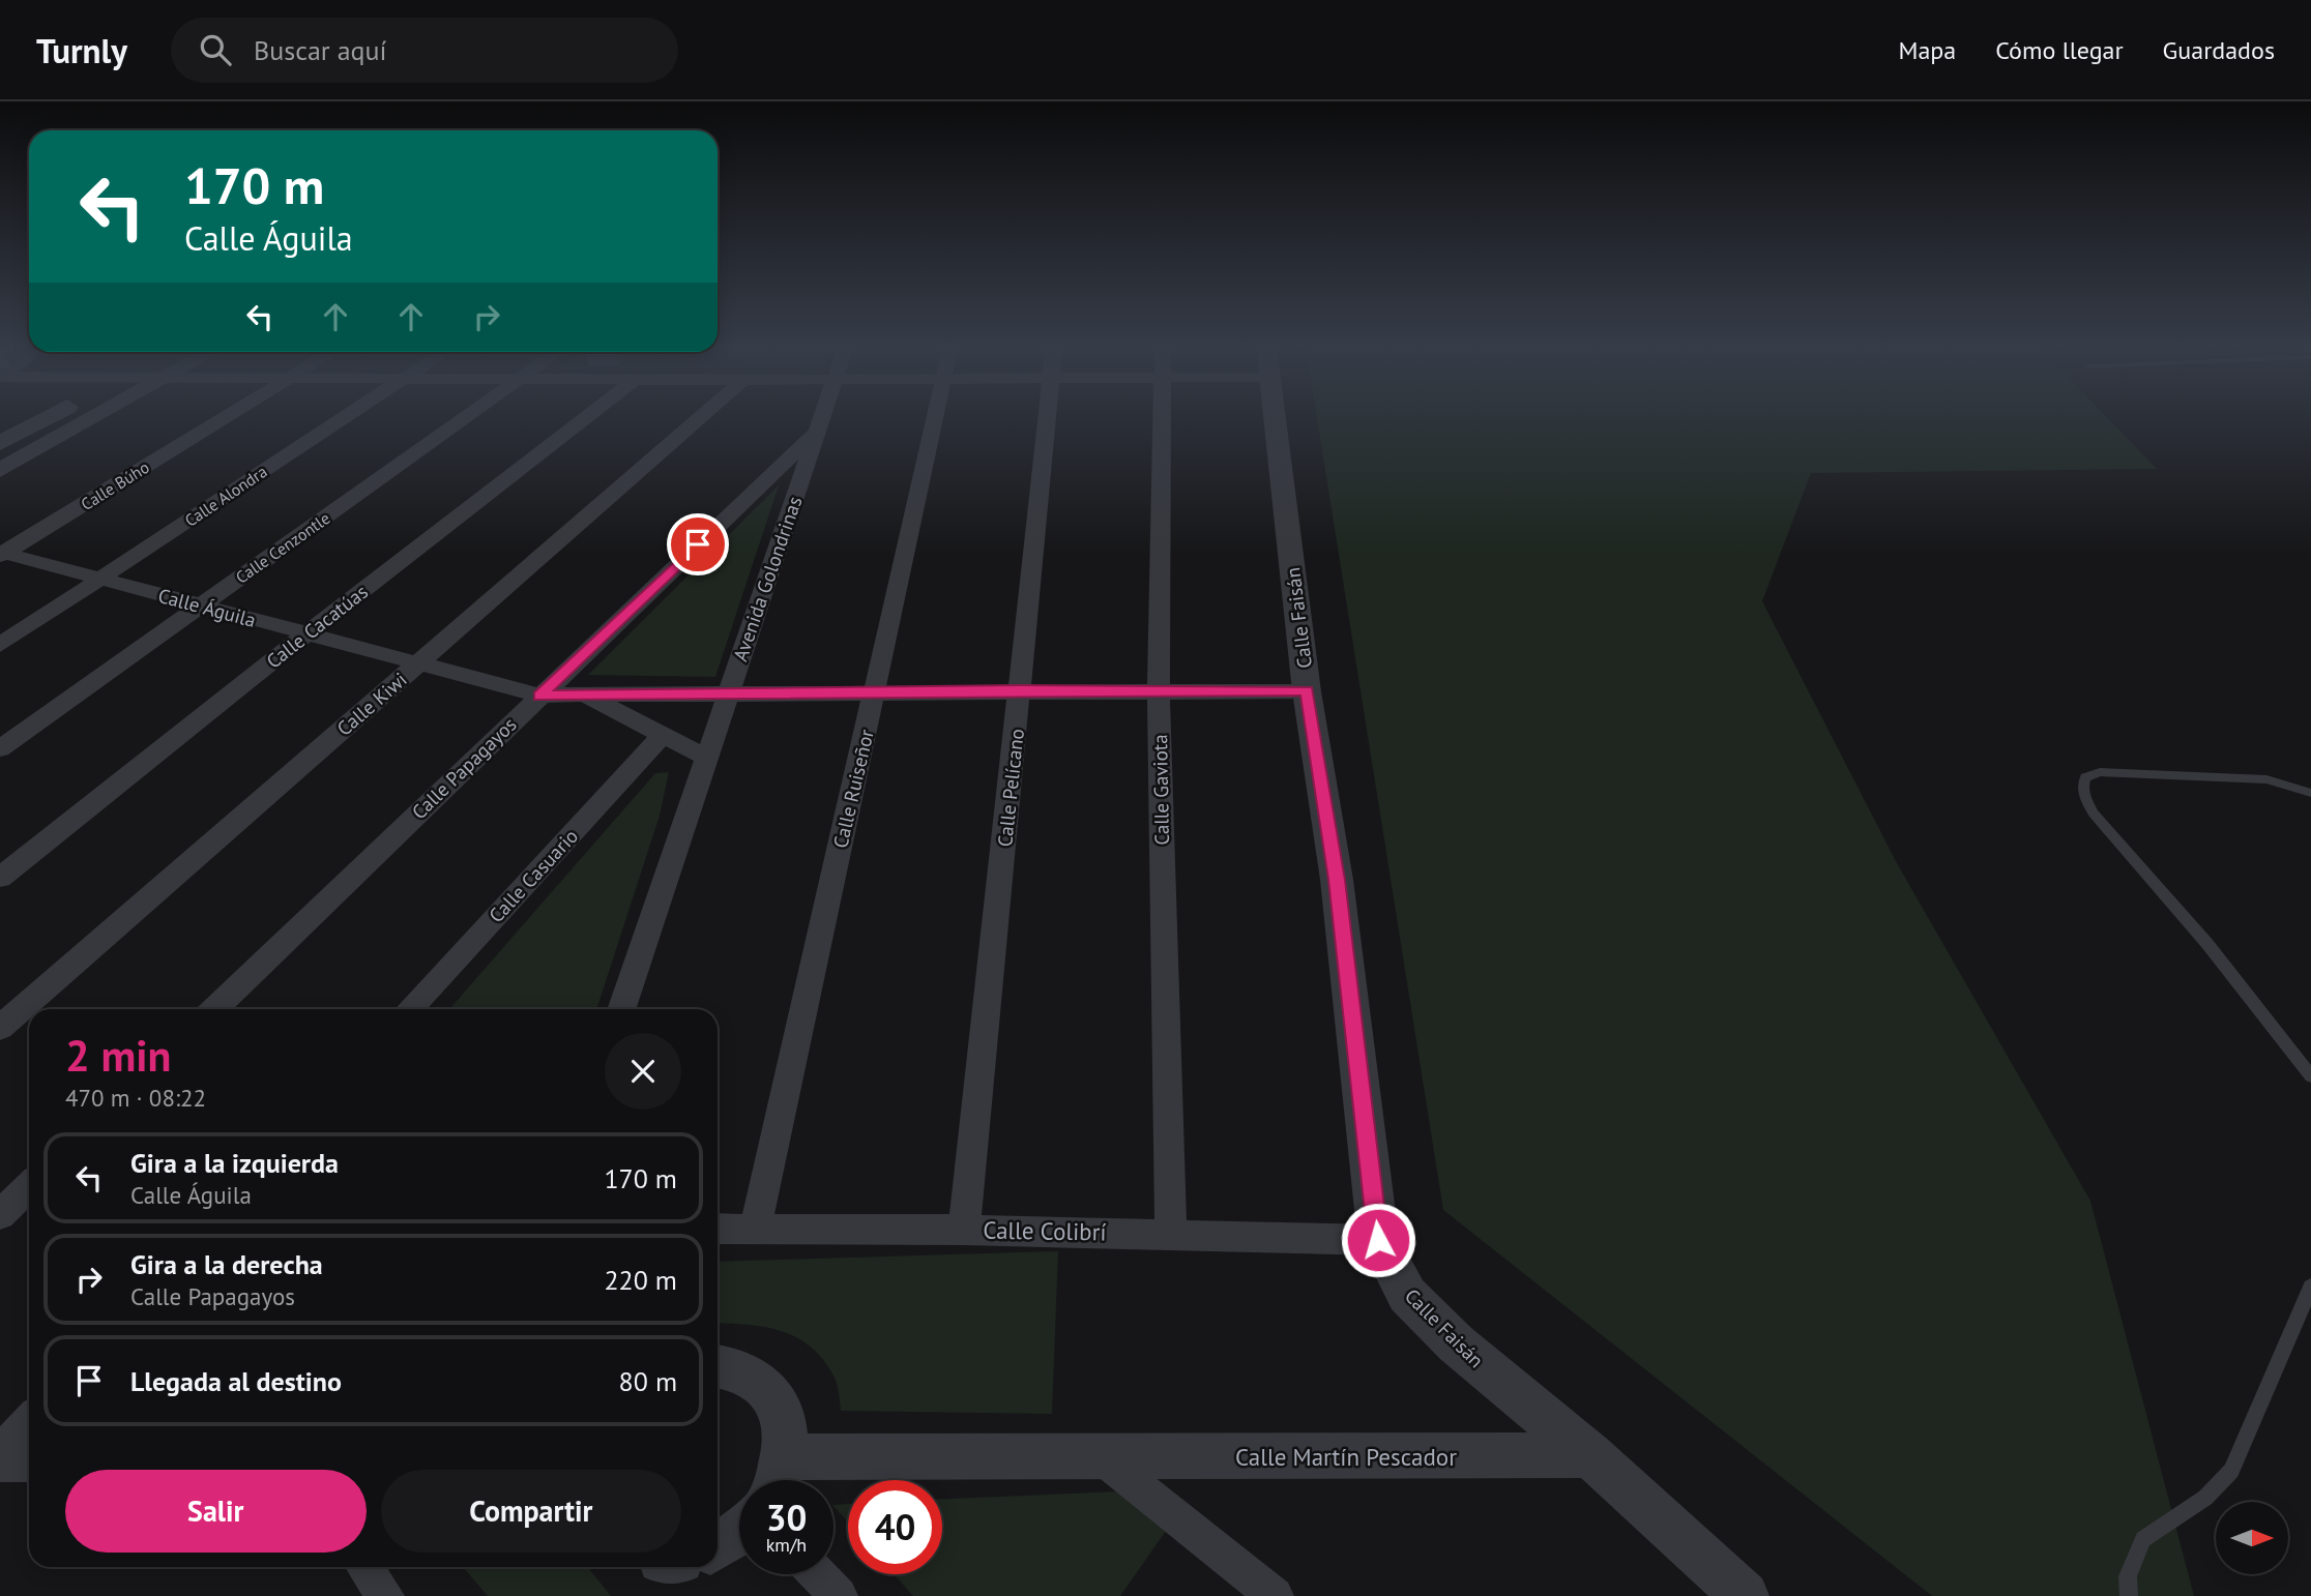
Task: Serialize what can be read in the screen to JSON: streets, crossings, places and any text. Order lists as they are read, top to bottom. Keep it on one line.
{"streets":{"street":["Calle Búho","Calle Alondra","Calle Cenzontle","Avenida Golondrinas","Calle Águila","Calle Faisán","Calle Cacatúas","Calle Kiwi","Calle Papagayos","Calle Pelícano","Calle Ruiseñor","Calle Gaviota","Calle Casuario","Calle Colibrí","Calle Martín Pescador"]},"crossings":[["Calle Búho","Calle Águila"],["Calle Alondra","Calle Águila"],["Calle Cenzontle","Calle Águila"],["Avenida Golondrinas","Calle Águila"],["Avenida Golondrinas","Calle Papagayos"],["Calle Águila","Calle Faisán"],["Calle Águila","Calle Cacatúas"],["Calle Águila","Calle Kiwi"],["Calle Águila","Calle Papagayos"],["Calle Águila","Calle Pelícano"],["Calle Águila","Calle Ruiseñor"],["Calle Águila","Calle Gaviota"],["Calle Águila","Calle Casuario"],["Calle Faisán","Calle Colibrí"],["Calle Faisán","Calle Martín Pescador"],["Calle Pelícano","Calle Colibrí"],["Calle Ruiseñor","Calle Colibrí"],["Calle Gaviota","Calle Colibrí"]],"north":"right","page":{"header":"Turnly","search":"Buscar aquí","nav":["Mapa","Cómo llegar","Guardados"],"turn":["170 m","Calle Águila"],"heading":["2 min","470 m · 08:22"],"list":[{"name":"Gira a la izquierda","note":"Calle Águila","value":"170 m"},{"name":"Gira a la derecha","note":"Calle Papagayos","value":"220 m"},{"name":"Llegada al destino","value":"80 m"}],"buttons":["Salir","Compartir"],"speed":"30 km/h","limit":"40"}}
